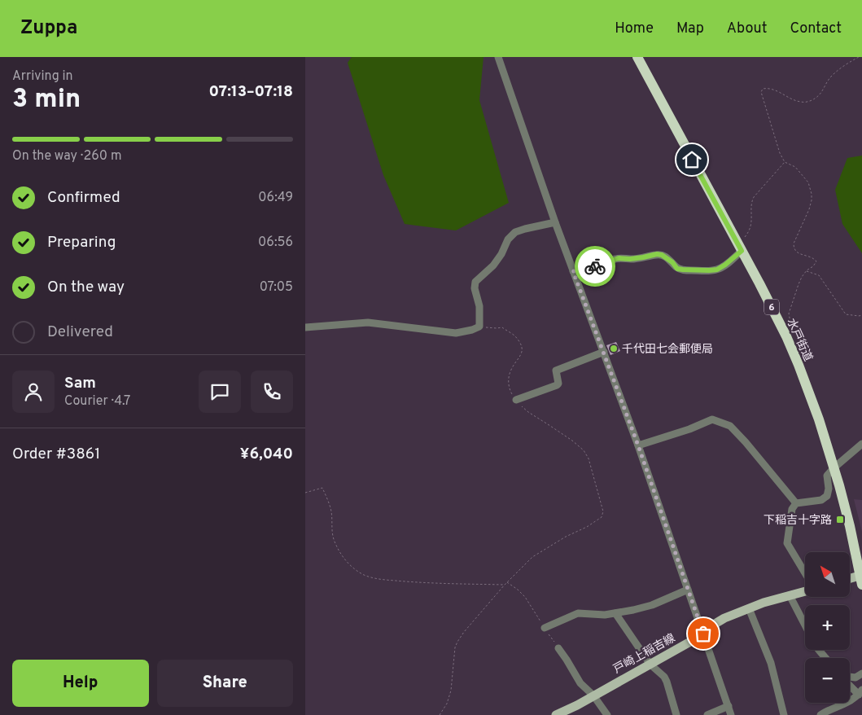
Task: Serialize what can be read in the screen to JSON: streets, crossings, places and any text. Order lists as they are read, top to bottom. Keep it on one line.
{"streets":{"highway":["6","水戸街道"],"main road":["戸崎上稲吉線"]},"places":{"other":["千代田七会郵便局"],"transit":["下稲吉十字路"]},"north":"top left","page":{"header":"Zuppa","nav":["Home","Map","About","Contact"],"heading":["3 min","Arriving in","07:13–07:18"],"panel":["Sam","Courier · 4.7","Order #3861","¥6,040"],"bar":"On the way · 260 m","list":[["Confirmed","06:49"],["Preparing","06:56"],["On the way","07:05"],"Delivered"],"map_buttons":["+","−"],"buttons":["Help","Share"]}}
